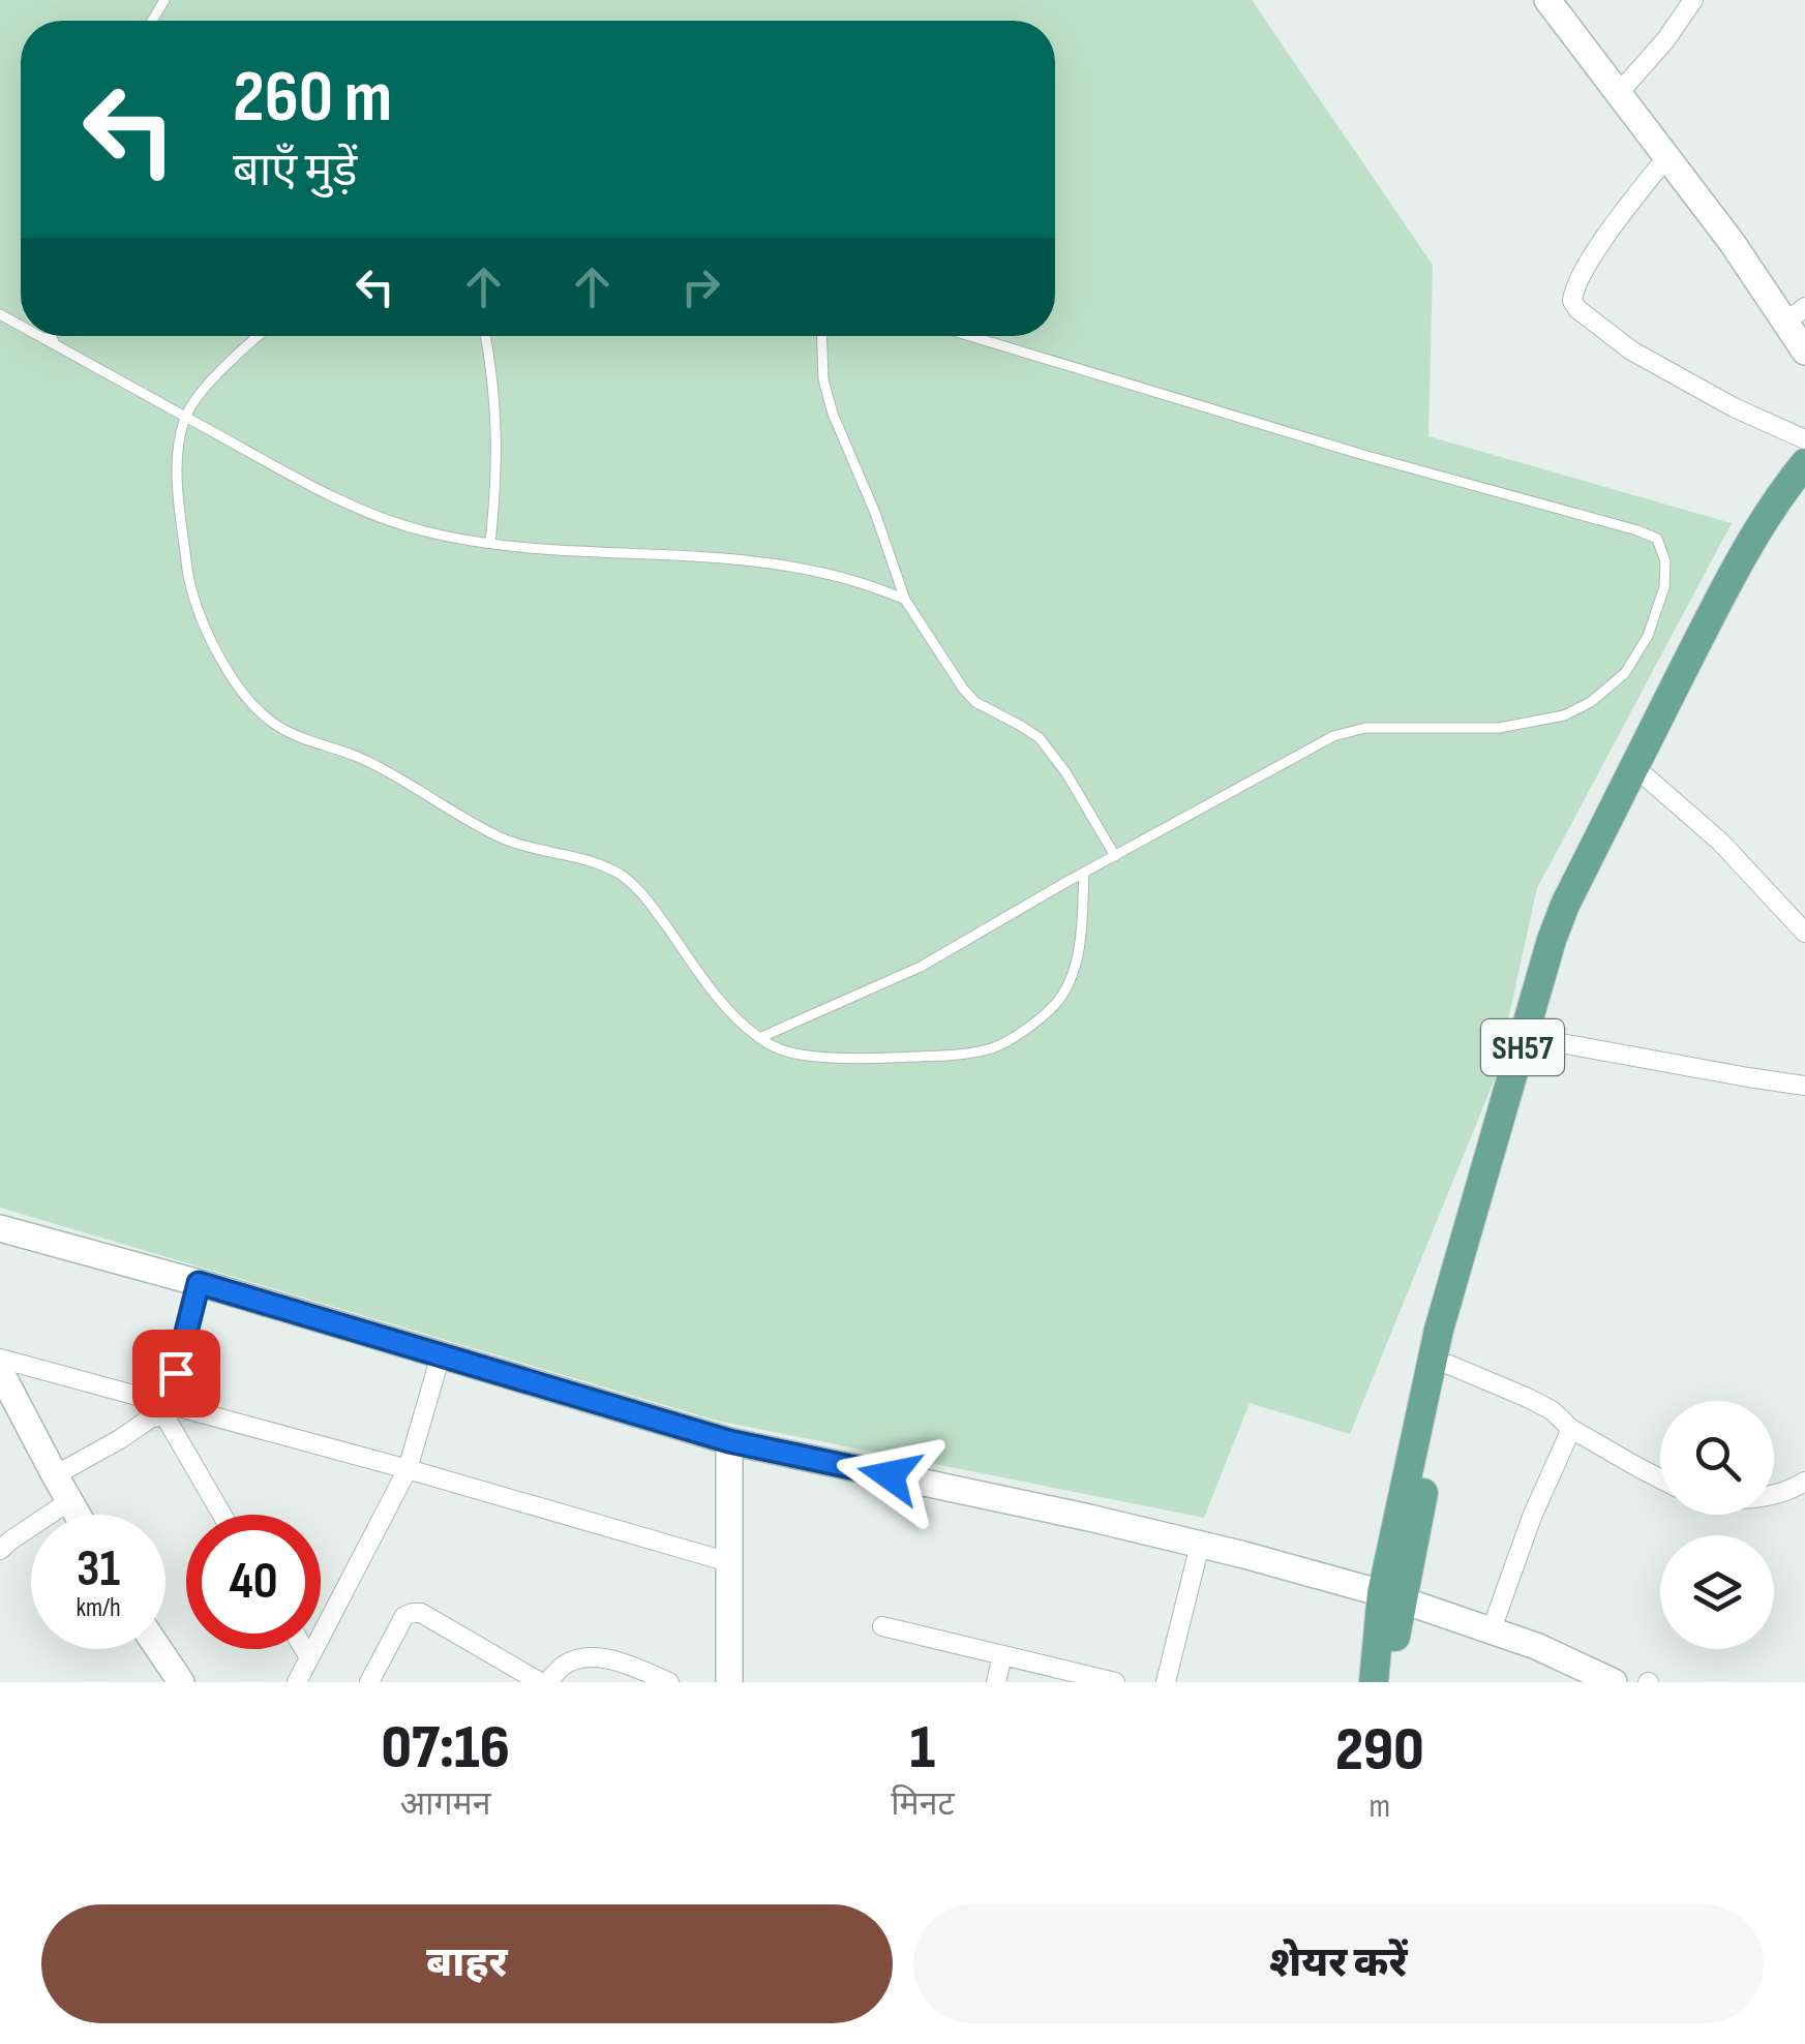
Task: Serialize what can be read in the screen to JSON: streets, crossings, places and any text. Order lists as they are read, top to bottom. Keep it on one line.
{"streets":{"main road":["SH57"]},"page":{"turn":["260 m","बाएँ मुड़ें"],"speed":"31 km/h","limit":"40","eta":["07:16","आगमन","1","मिनट","290","m"],"buttons":["बाहर","शेयर करें"]}}
